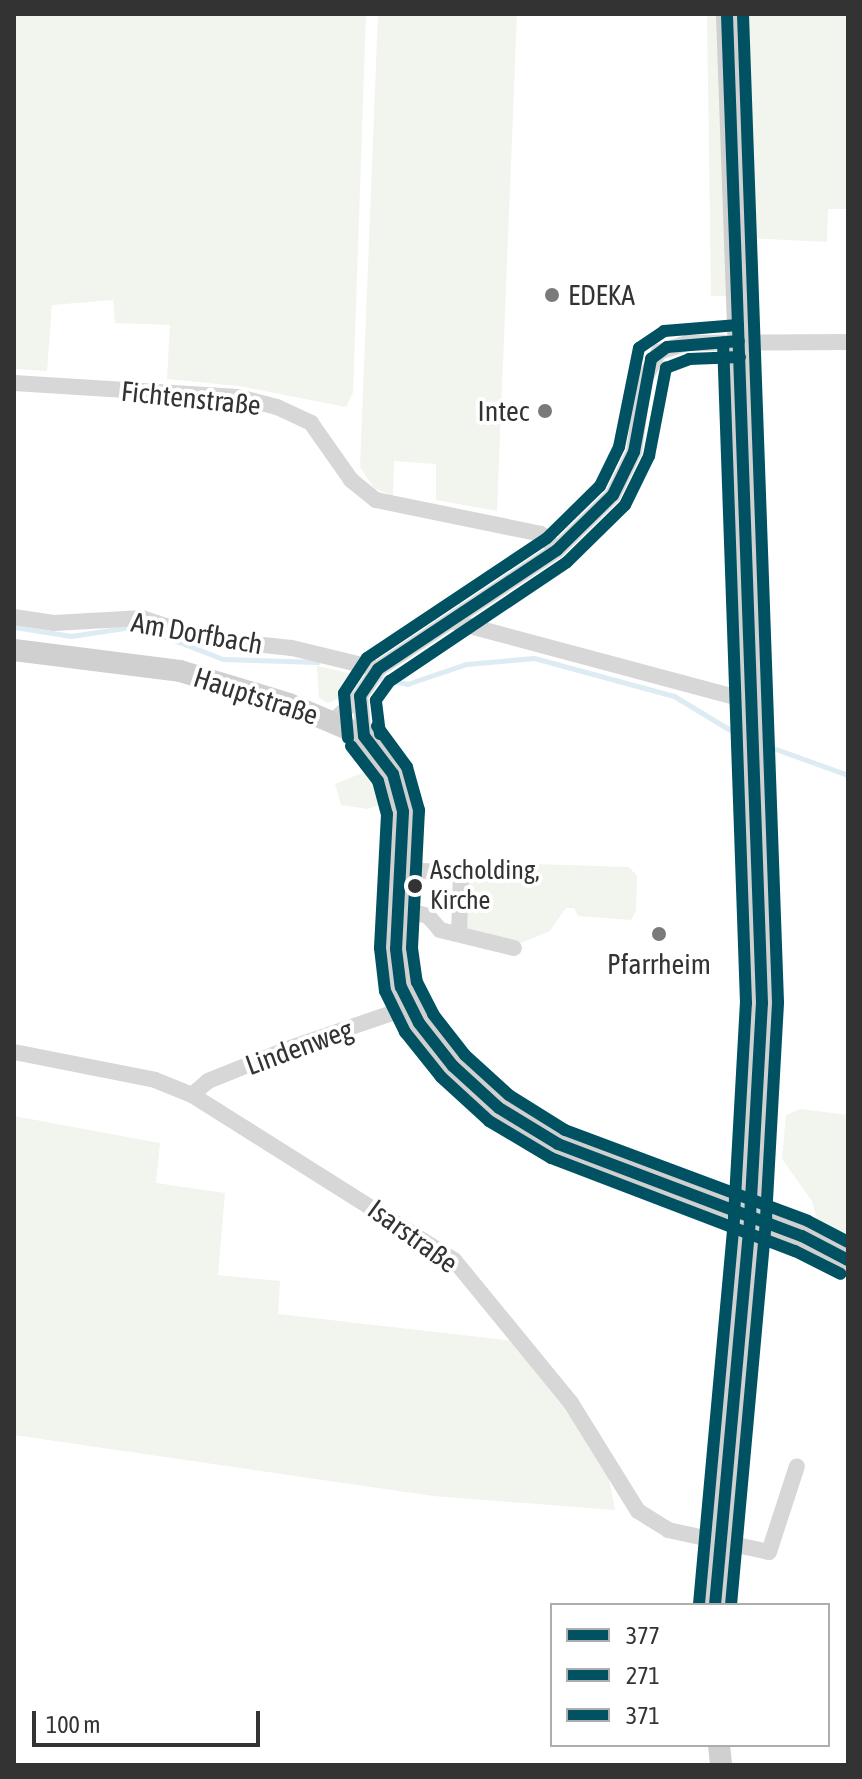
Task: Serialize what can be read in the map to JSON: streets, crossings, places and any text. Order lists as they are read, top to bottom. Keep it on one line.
{"streets":{"main road":["Hauptstraße"],"street":["Fichtenstraße","Am Dorfbach","Lindenweg","Isarstraße"]},"crossings":[["Hauptstraße","Lindenweg"],["Lindenweg","Isarstraße"]],"places":["EDEKA","Intec","Ascholding, Kirche","Pfarrheim"],"lines":["transit line 377","transit line 271","transit line 371"],"legend":["377","271","371"],"scale_bar":"100 m"}
